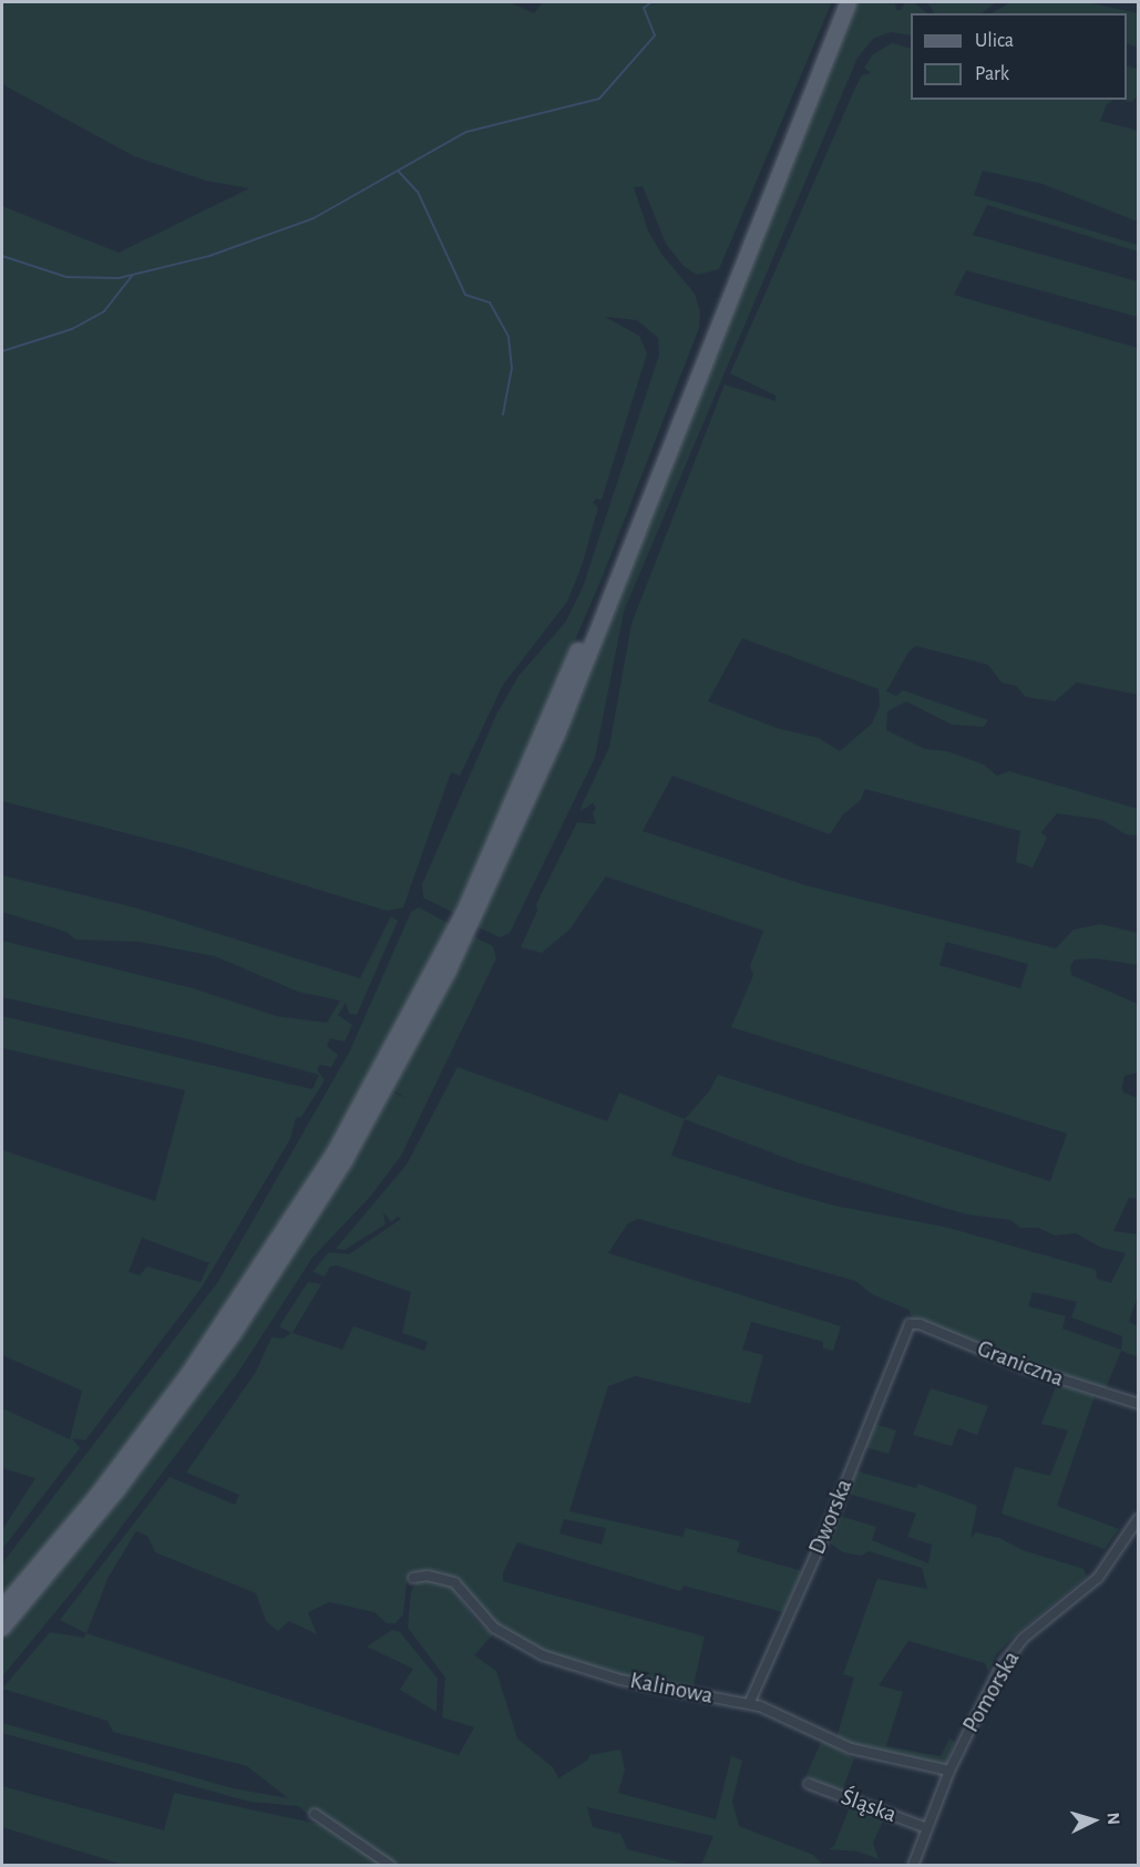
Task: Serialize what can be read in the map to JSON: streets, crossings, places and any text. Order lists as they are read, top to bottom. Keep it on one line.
{"streets":{"street":["Graniczna","Dworska","Kalinowa","Pomorska","Śląska"]},"crossings":[["Graniczna","Dworska"],["Dworska","Kalinowa"],["Kalinowa","Pomorska"],["Pomorska","Śląska"]],"legend":["Ulica","Park"],"north":"right"}
